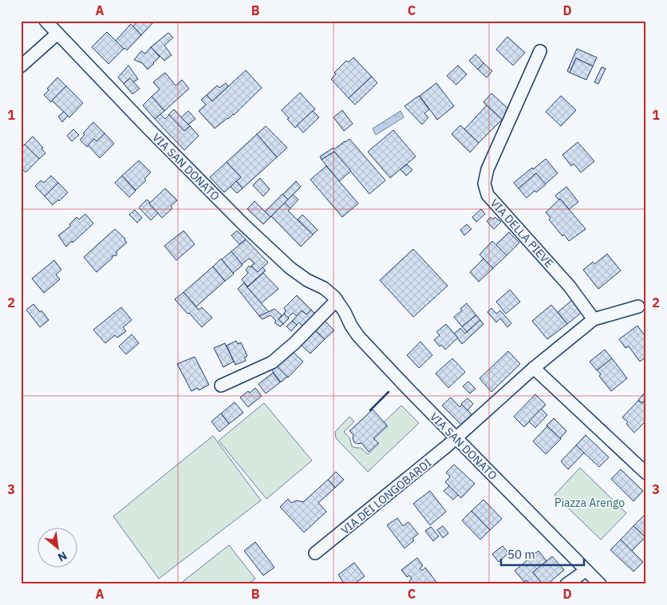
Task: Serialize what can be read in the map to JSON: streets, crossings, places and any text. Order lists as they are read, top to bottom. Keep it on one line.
{"streets":{"street":["VIA SAN DONATO","VIA DELLA PIEVE","VIA DEI LONGOBARDI"]},"crossings":[["VIA SAN DONATO","VIA DEI LONGOBARDI"]],"parks":["Piazza Arengo"],"scale_bar":"50 m","north":"bottom right","grid":{"columns":["A","B","C","D"],"rows":["1","2","3"]}}
